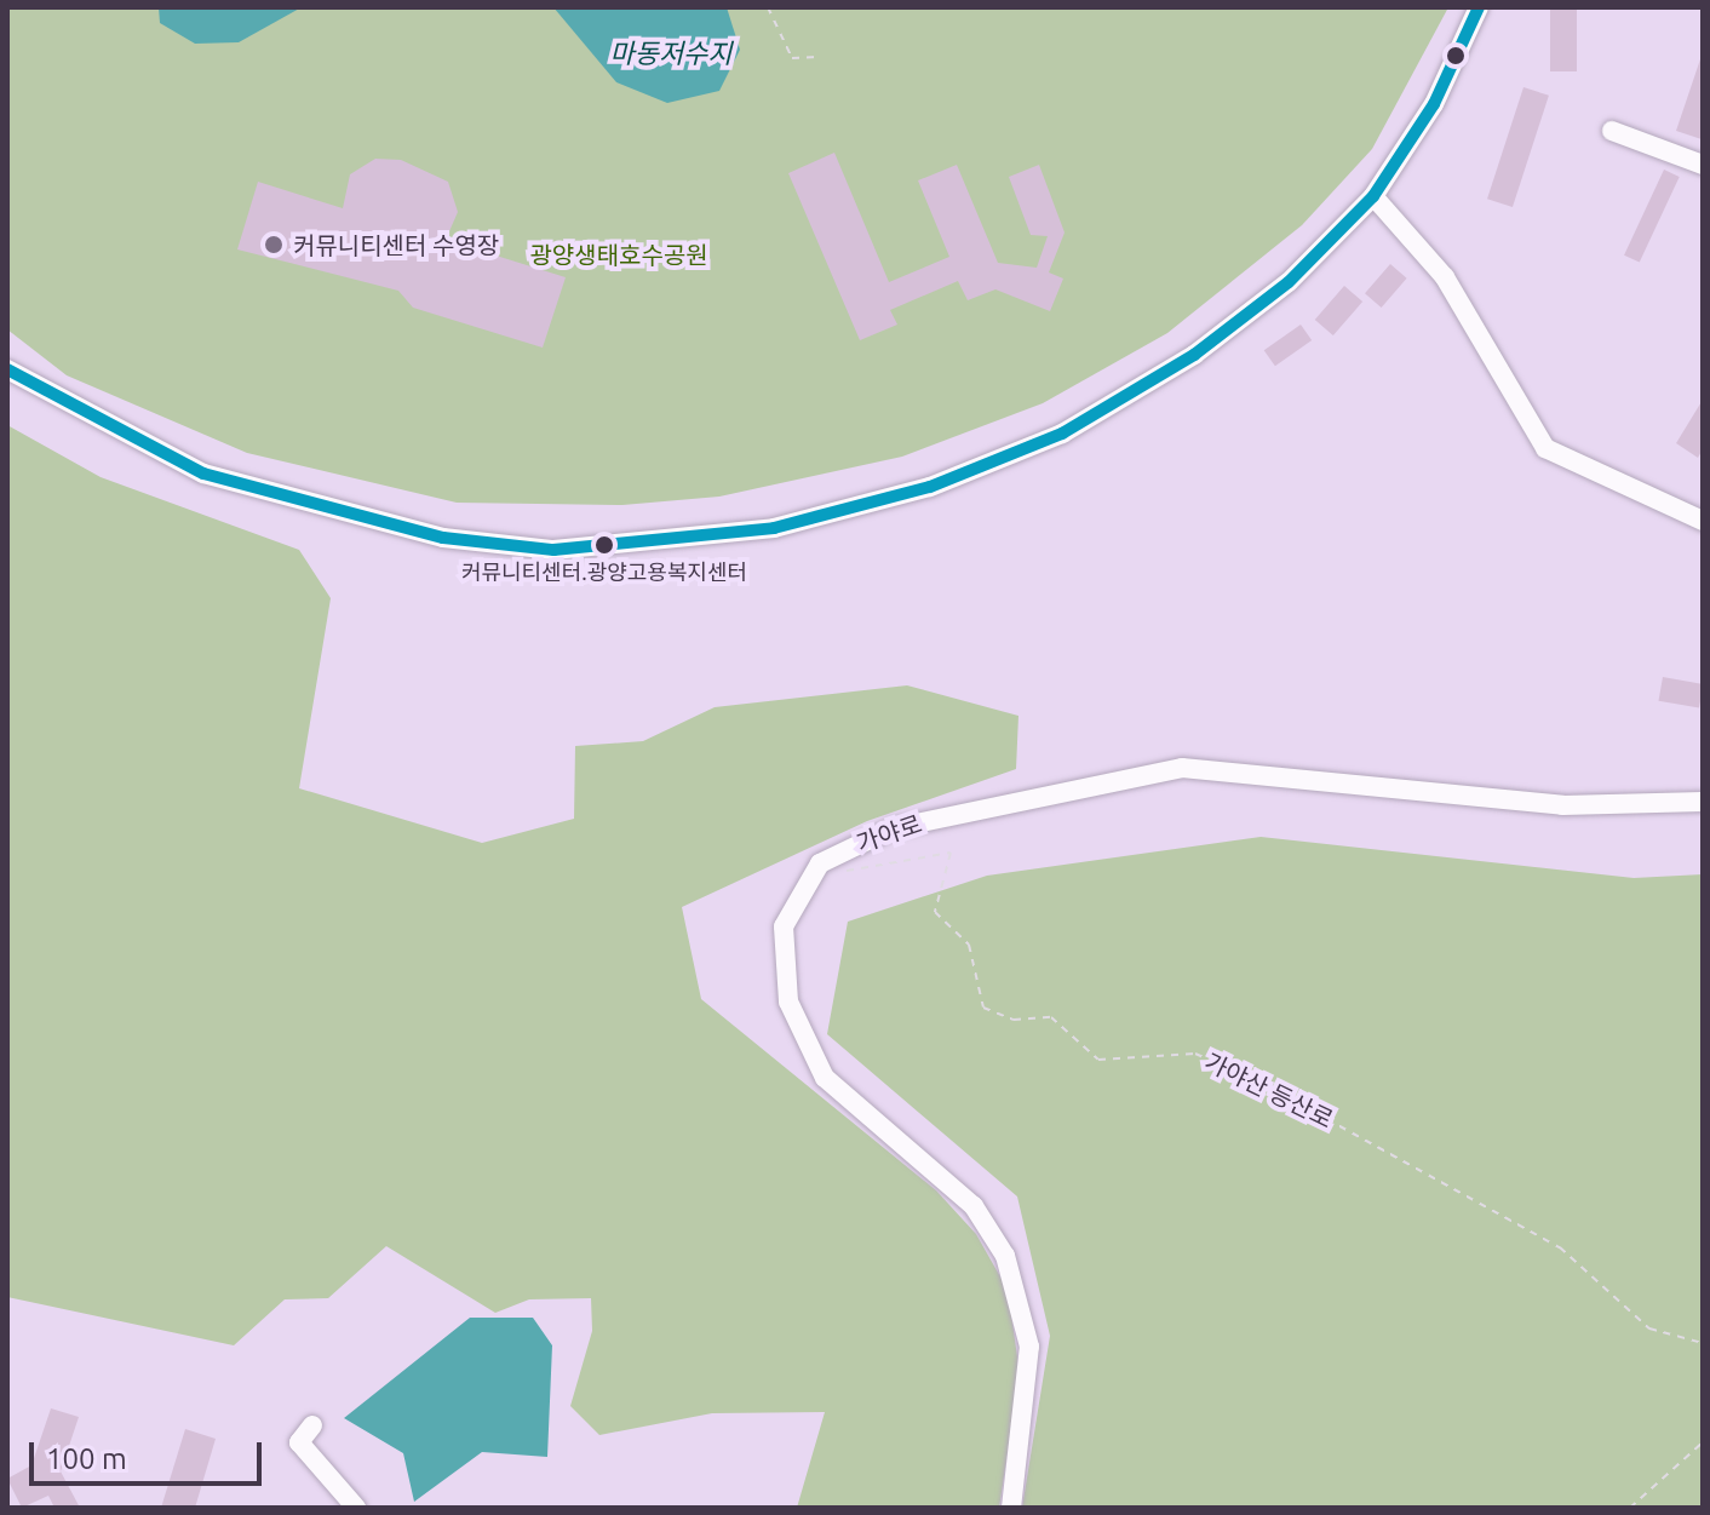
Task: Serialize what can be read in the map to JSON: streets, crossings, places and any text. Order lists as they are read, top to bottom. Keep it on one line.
{"streets":{"street":["가야로"],"path":["가야산 등산로"]},"crossings":[["가야로","가야산 등산로"]],"water":["마동저수지"],"parks":["광양생태호수공원"],"places":["커뮤니티센터 수영장","커뮤니티센터.광양고용복지센터"],"scale_bar":"100 m"}
